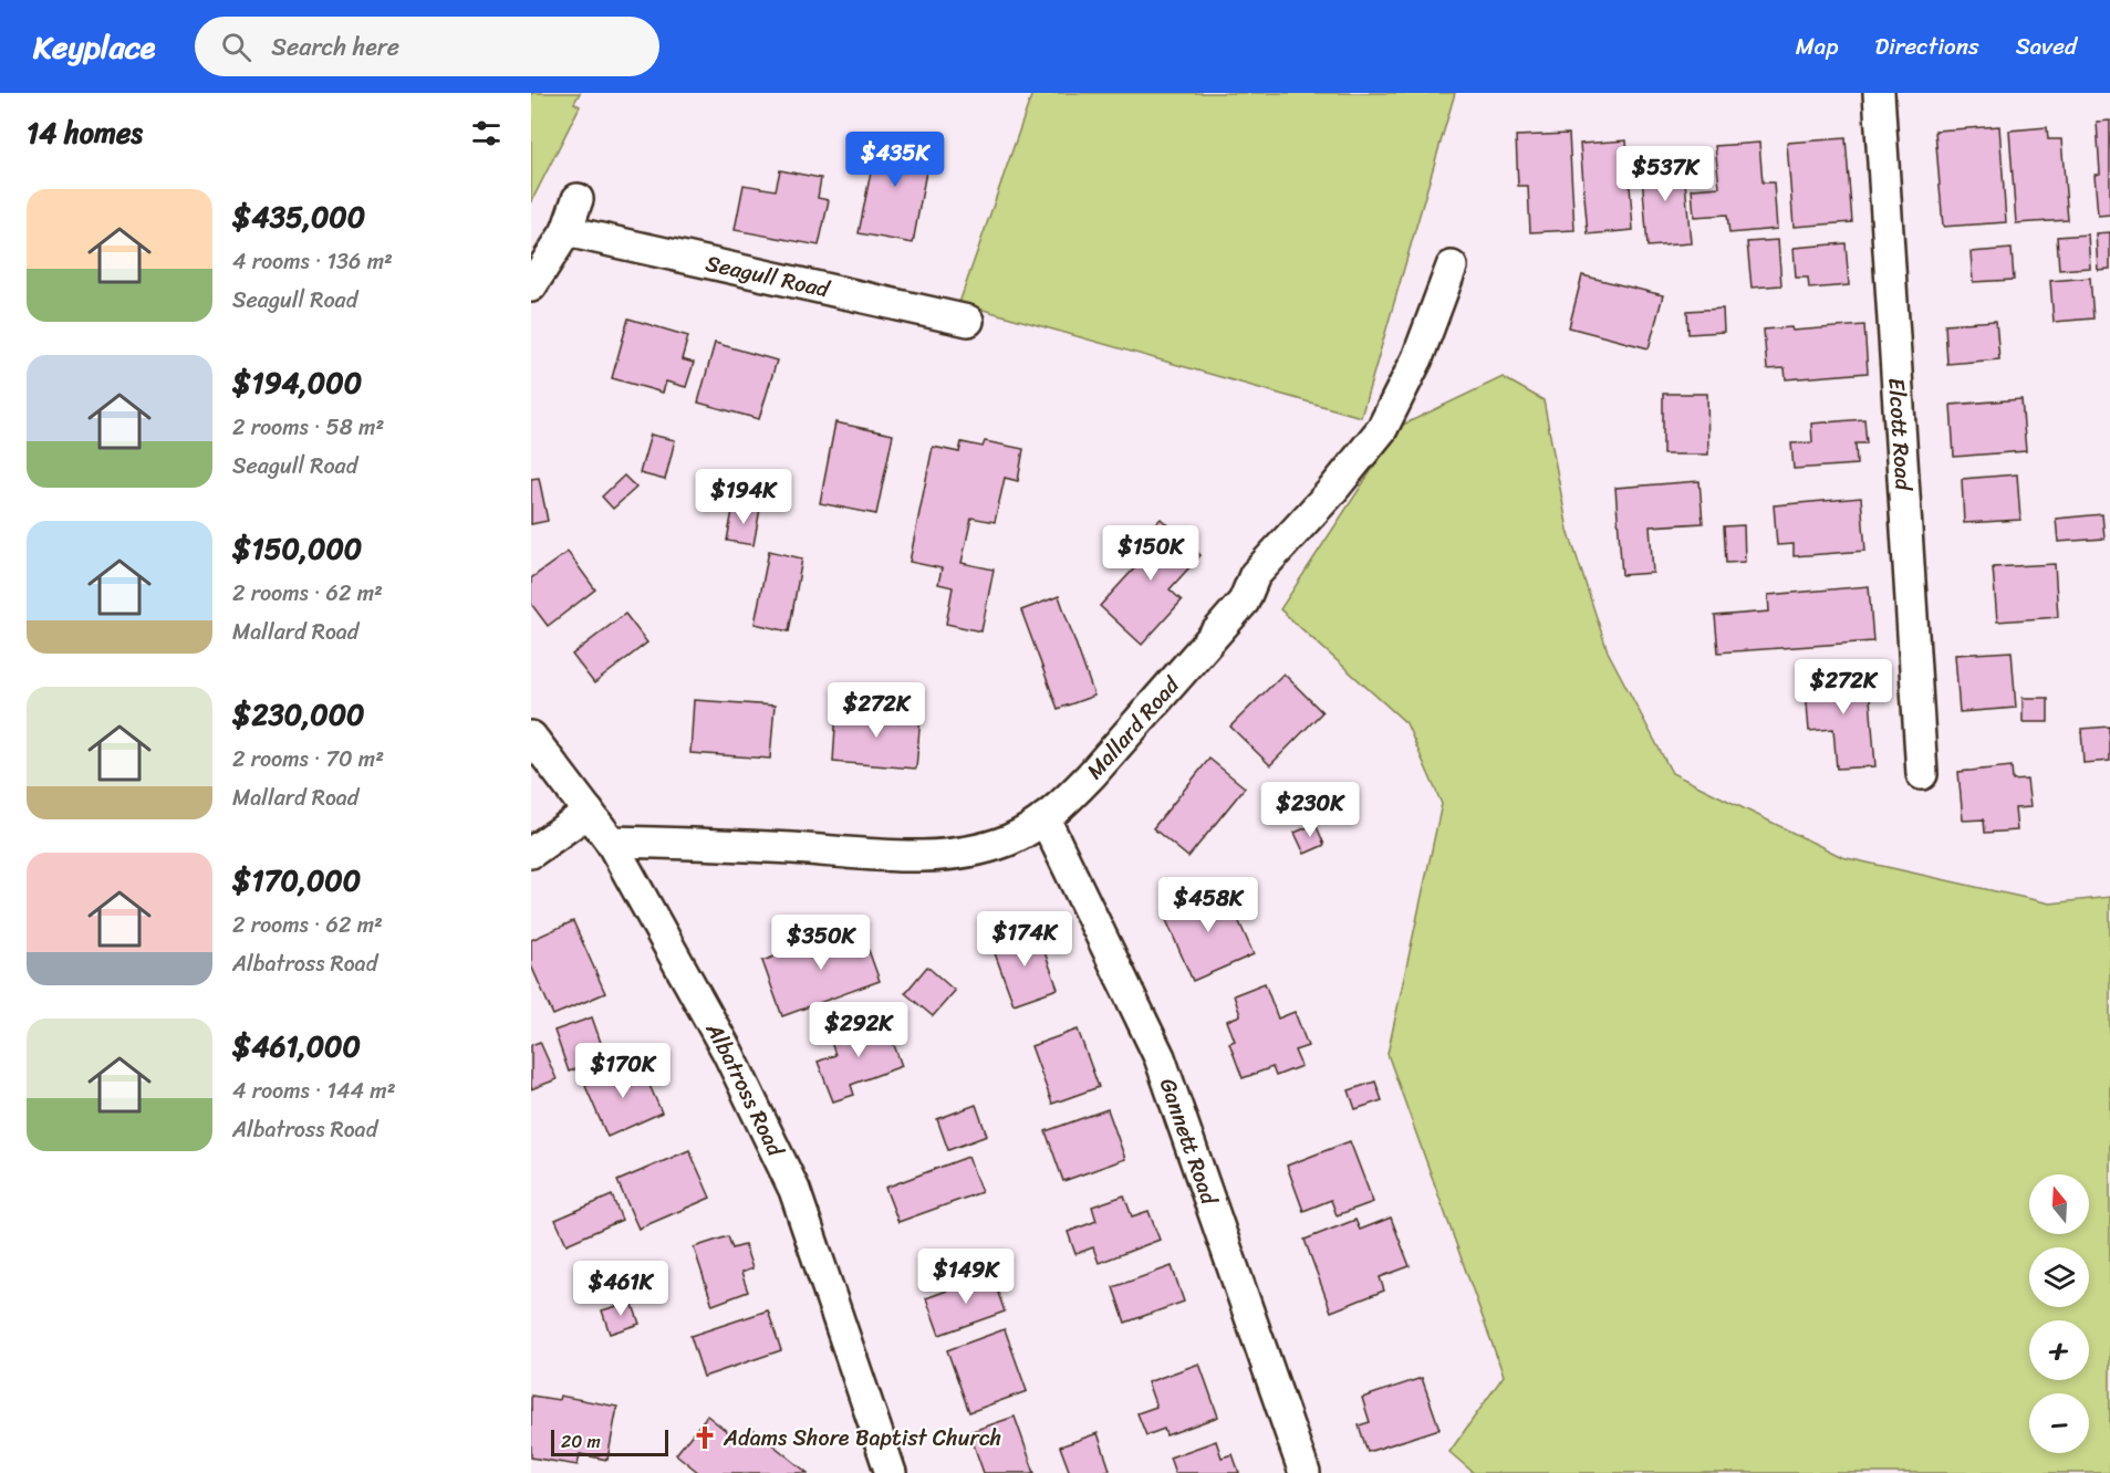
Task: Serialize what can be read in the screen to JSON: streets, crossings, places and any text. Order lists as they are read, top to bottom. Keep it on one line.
{"streets":{"street":["Seagull Road","Elcott Road","Mallard Road","Albatross Road","Gannett Road"]},"crossings":[["Mallard Road","Albatross Road"],["Mallard Road","Gannett Road"]],"places":{"church":["Adams Shore Baptist Church"]},"scale_bar":"20 m","north":"top","page":{"header":"Keyplace","search":"Search here","nav":["Map","Directions","Saved"],"heading":"14 homes","price":["$435K","$537K","$194K","$150K","$272K","$272K","$230K","$458K","$174K","$350K","$292K","$170K","$149K","$461K"],"list":[{"name":"$435,000","note":"4 rooms · 136 m² · Seagull Road"},{"name":"$194,000","note":"2 rooms · 58 m² · Seagull Road"},{"name":"$150,000","note":"2 rooms · 62 m² · Mallard Road"},{"name":"$230,000","note":"2 rooms · 70 m² · Mallard Road"},{"name":"$170,000","note":"2 rooms · 62 m² · Albatross Road"},{"name":"$461,000","note":"4 rooms · 144 m² · Albatross Road"}],"map_buttons":["+","−"],"scale":"20 m"}}
